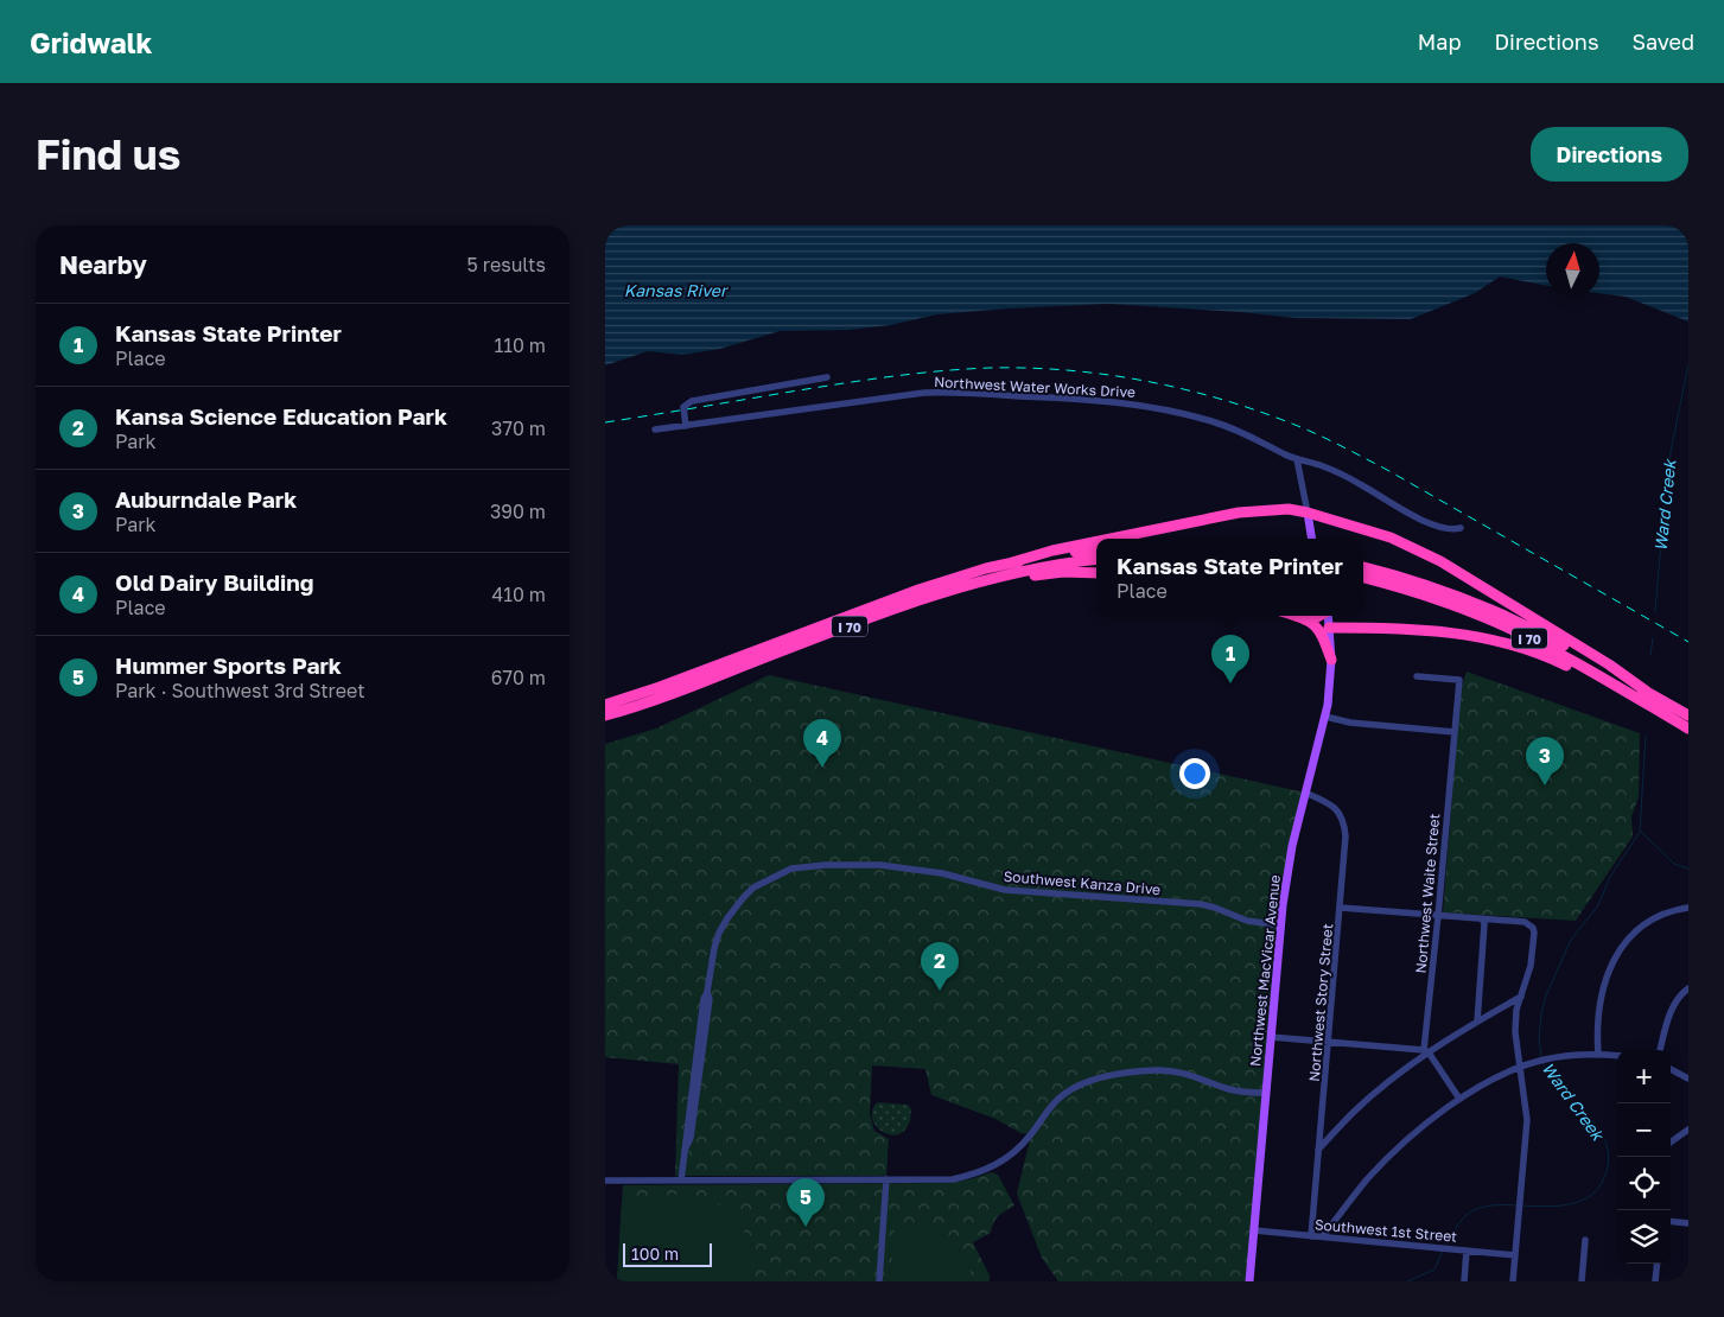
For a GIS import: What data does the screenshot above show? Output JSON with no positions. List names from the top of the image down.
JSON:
{
  "streets": {
    "highway": ["I 70"],
    "main road": ["Northwest MacVicar Avenue"],
    "street": [
      "Northwest Water Works Drive",
      "Southwest Kanza Drive",
      "Northwest Waite Street",
      "Northwest Story Street",
      "Southwest 1st Street"
    ]
  },
  "crossings": [
    ["Southwest Kanza Drive", "Northwest MacVicar Avenue"],
    ["Northwest MacVicar Avenue", "Northwest Story Street"],
    ["Northwest MacVicar Avenue", "Southwest 1st Street"],
    ["Northwest Story Street", "Southwest 1st Street"]
  ],
  "water": ["Kansas River", "Ward Creek"],
  "scale_bar": "100 m",
  "north": "top",
  "page": {
    "header": "Gridwalk",
    "nav": ["Map", "Directions", "Saved"],
    "buttons": "Directions",
    "title": "Find us",
    "heading": ["Nearby", "5 results"],
    "list": [
      {
        "mark": "1",
        "name": "Kansas State Printer",
        "note": "Place",
        "value": "110 m"
      },
      {
        "mark": "2",
        "name": "Kansa Science Education Park",
        "note": "Park",
        "value": "370 m"
      },
      {
        "mark": "3",
        "name": "Auburndale Park",
        "note": "Park",
        "value": "390 m"
      },
      {
        "mark": "4",
        "name": "Old Dairy Building",
        "note": "Place",
        "value": "410 m"
      },
      {
        "mark": "5",
        "name": "Hummer Sports Park",
        "note": "Park · Southwest 3rd Street",
        "value": "670 m"
      }
    ],
    "popup": ["Kansas State Printer", "Place"],
    "pins": [
      "1",
      "4",
      "3",
      "2",
      "5"
    ],
    "map_buttons": ["+", "−"],
    "scale": "100 m"
  }
}
